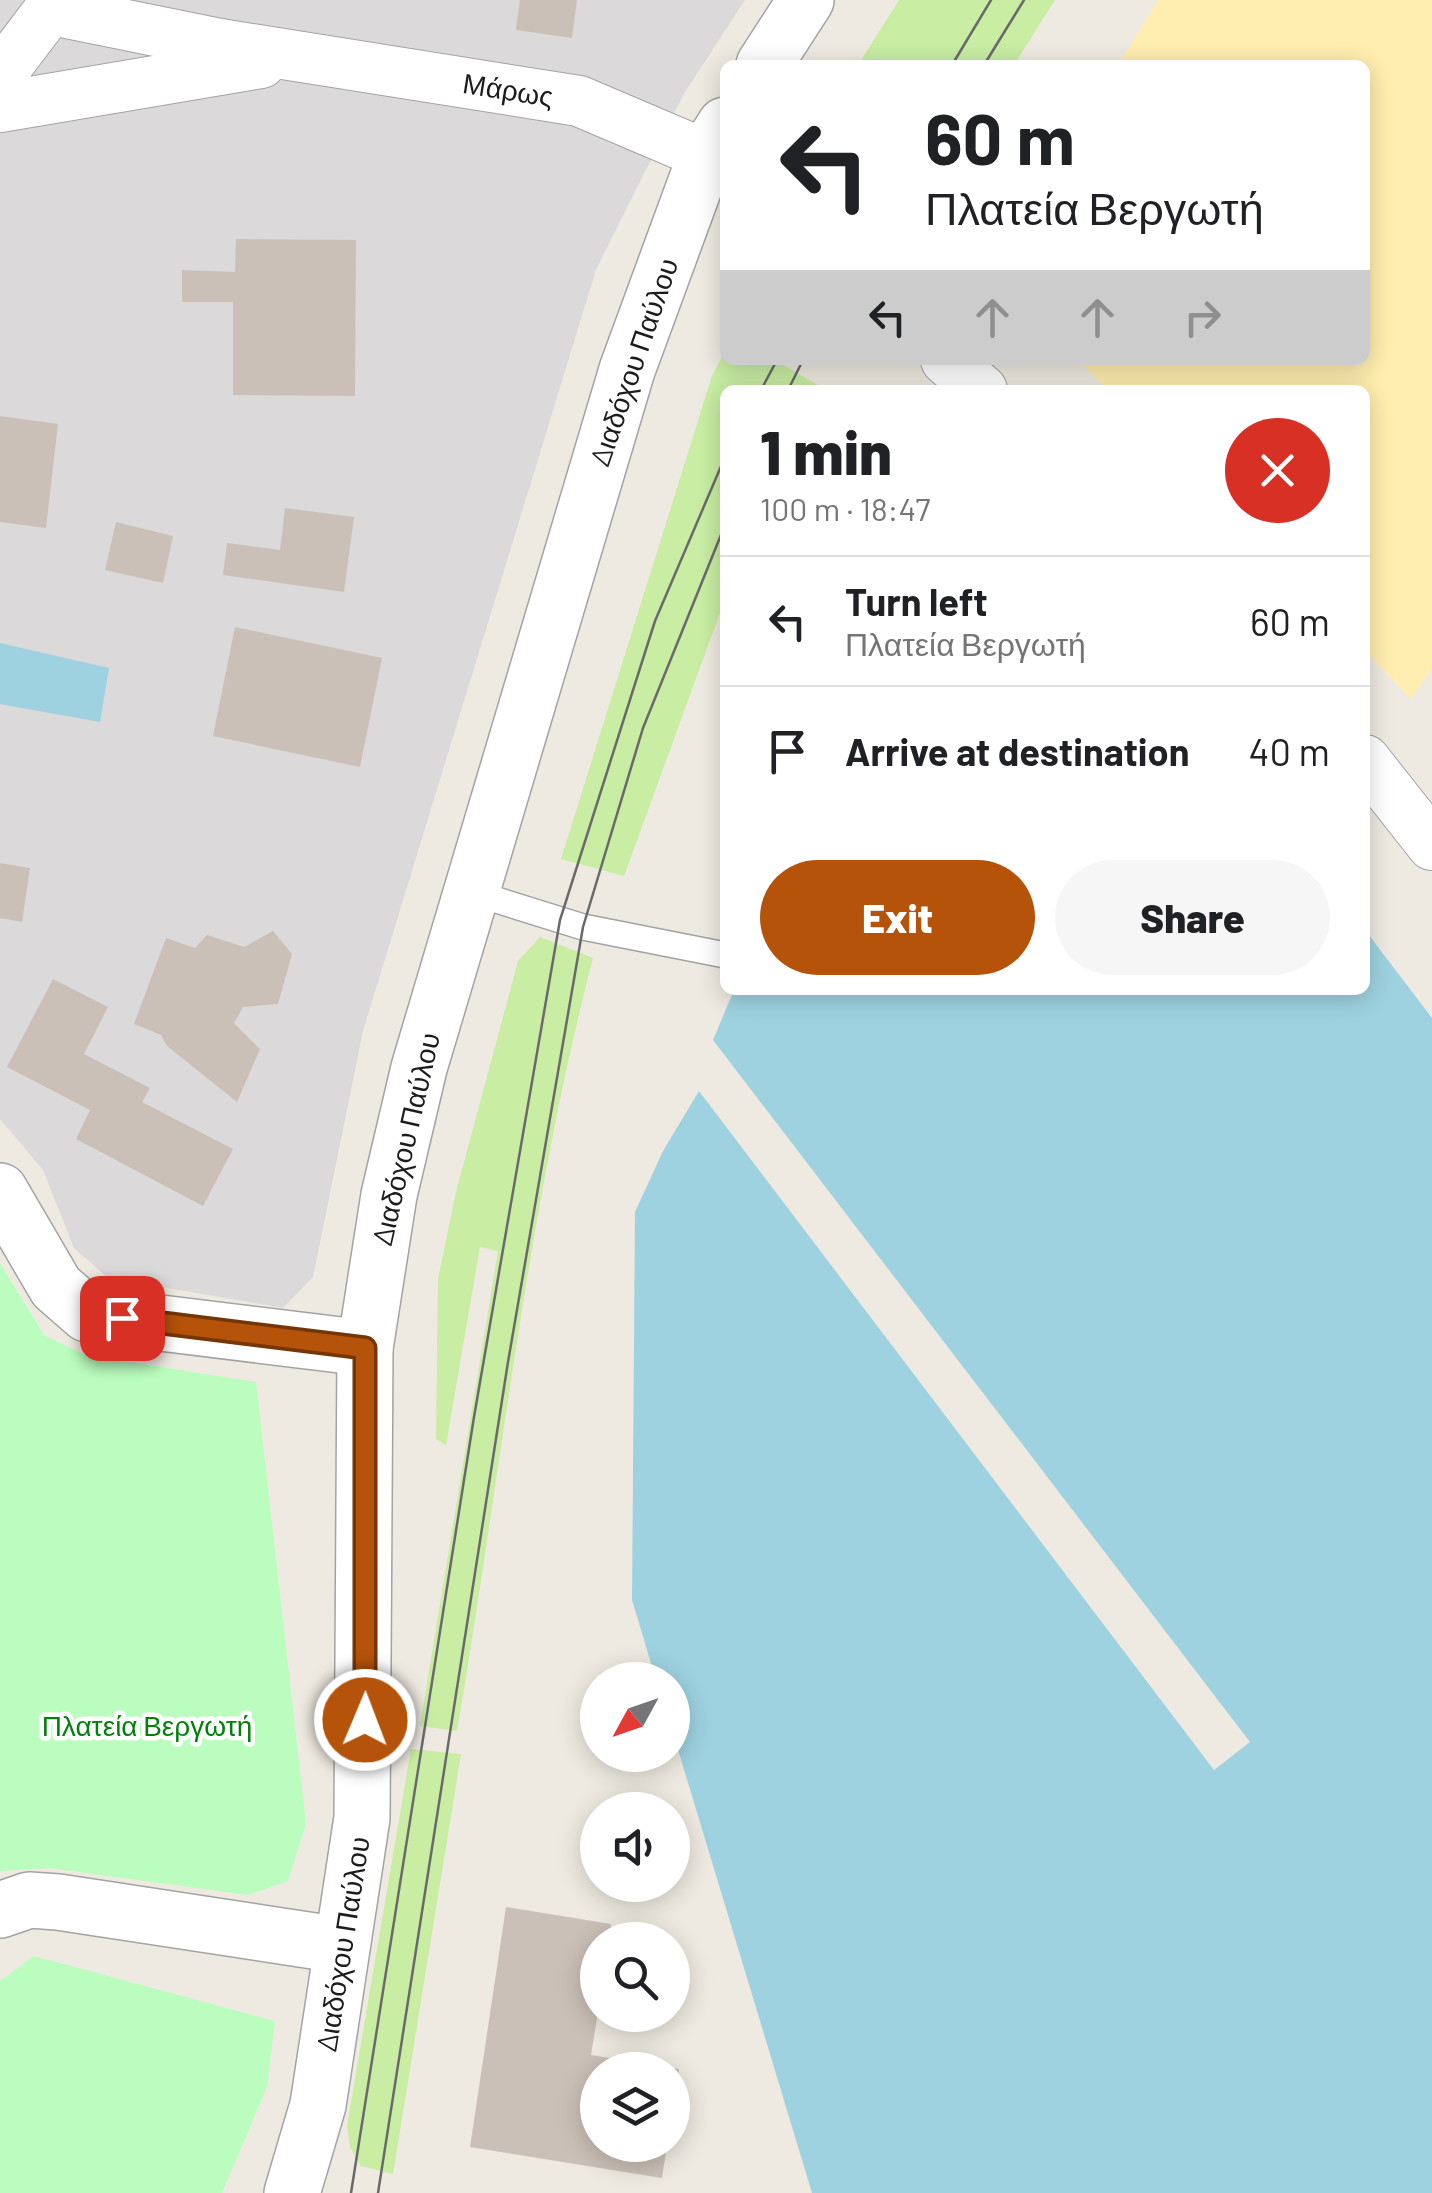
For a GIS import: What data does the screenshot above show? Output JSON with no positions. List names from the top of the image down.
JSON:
{
  "streets": {
    "street": ["Μάρως", "Διαδόχου Παύλου"]
  },
  "crossings": [
    ["Μάρως", "Διαδόχου Παύλου"]
  ],
  "parks": ["Πλατεία Βεργωτή"],
  "north": "bottom left",
  "page": {
    "turn": ["60 m", "Πλατεία Βεργωτή"],
    "heading": ["1 min", "100 m · 18:47"],
    "list": [
      {
        "name": "Turn left",
        "note": "Πλατεία Βεργωτή",
        "value": "60 m"
      },
      {
        "name": "Arrive at destination",
        "value": "40 m"
      }
    ],
    "buttons": ["Exit", "Share"]
  }
}
